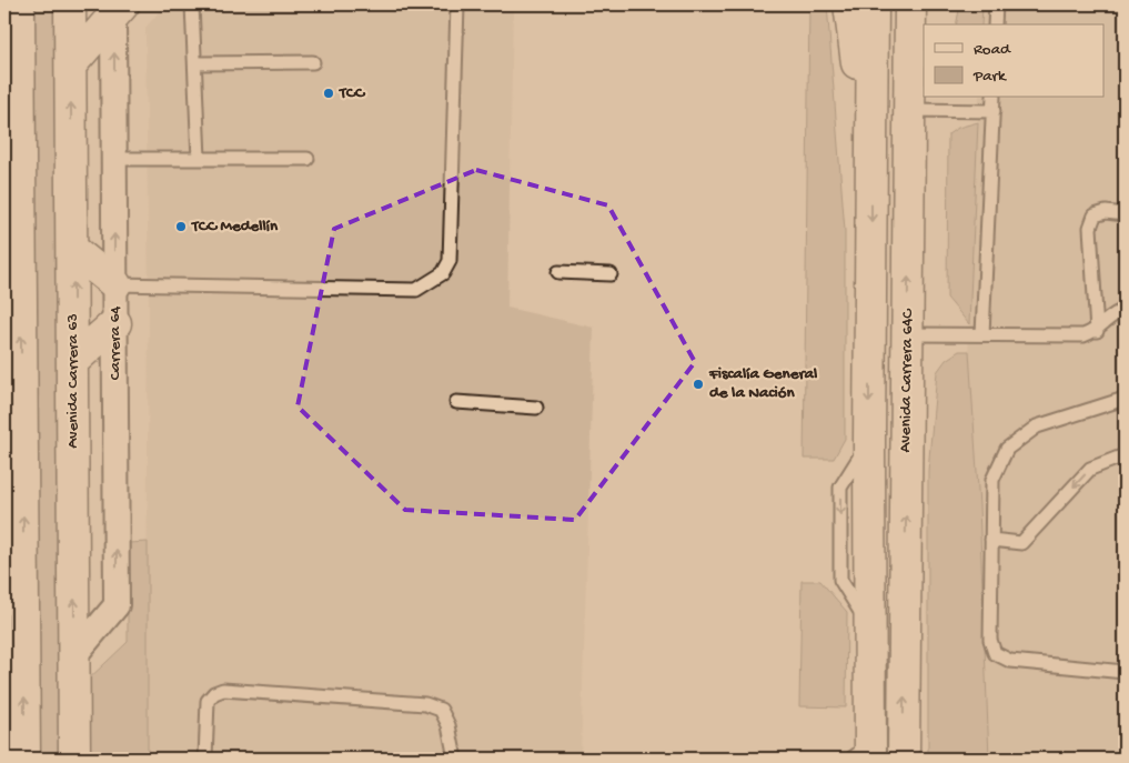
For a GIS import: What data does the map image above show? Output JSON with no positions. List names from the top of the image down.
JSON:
{
  "streets": {
    "main road": ["Avenida Carrera 63", "Avenida Carrera 64C"],
    "street": ["Carrera 64"]
  },
  "crossings": [
    ["Carrera 64", "Avenida Carrera 63"]
  ],
  "one_way": ["Carrera 64"],
  "places": ["TCC", "TCC Medellín", "Fiscalía General de la Nación"],
  "legend": ["Road", "Park"]
}
